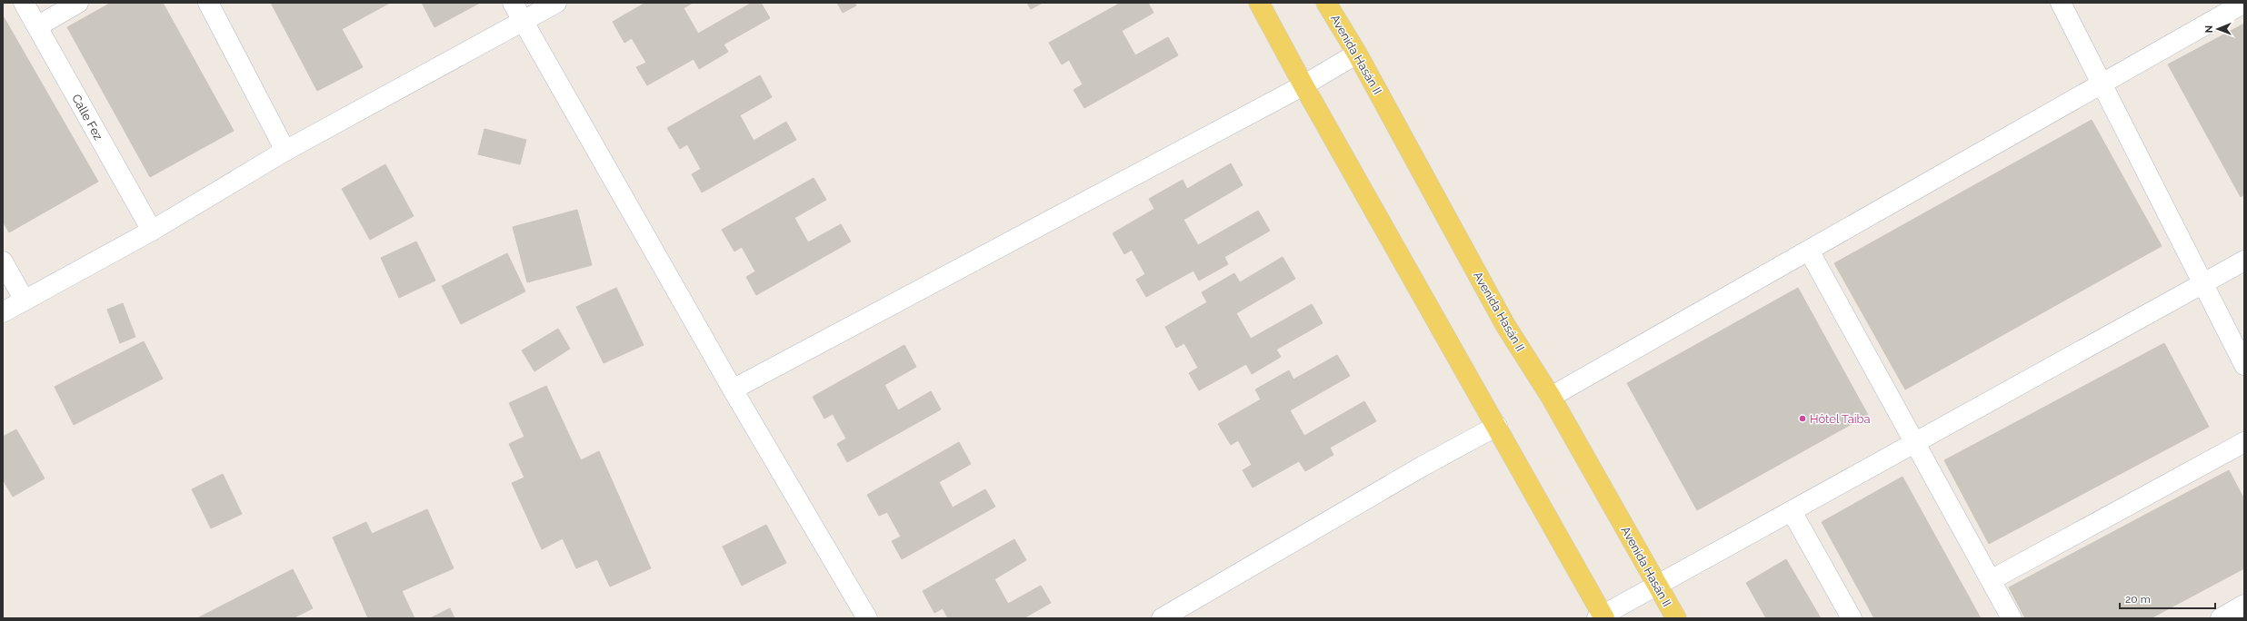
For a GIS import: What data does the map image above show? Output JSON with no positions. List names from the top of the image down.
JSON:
{
  "streets": {
    "main road": ["Avenida Hasán II"],
    "street": ["Calle Fez"]
  },
  "places": ["Hôtel Taiba"],
  "scale_bar": "20 m",
  "north": "left"
}
